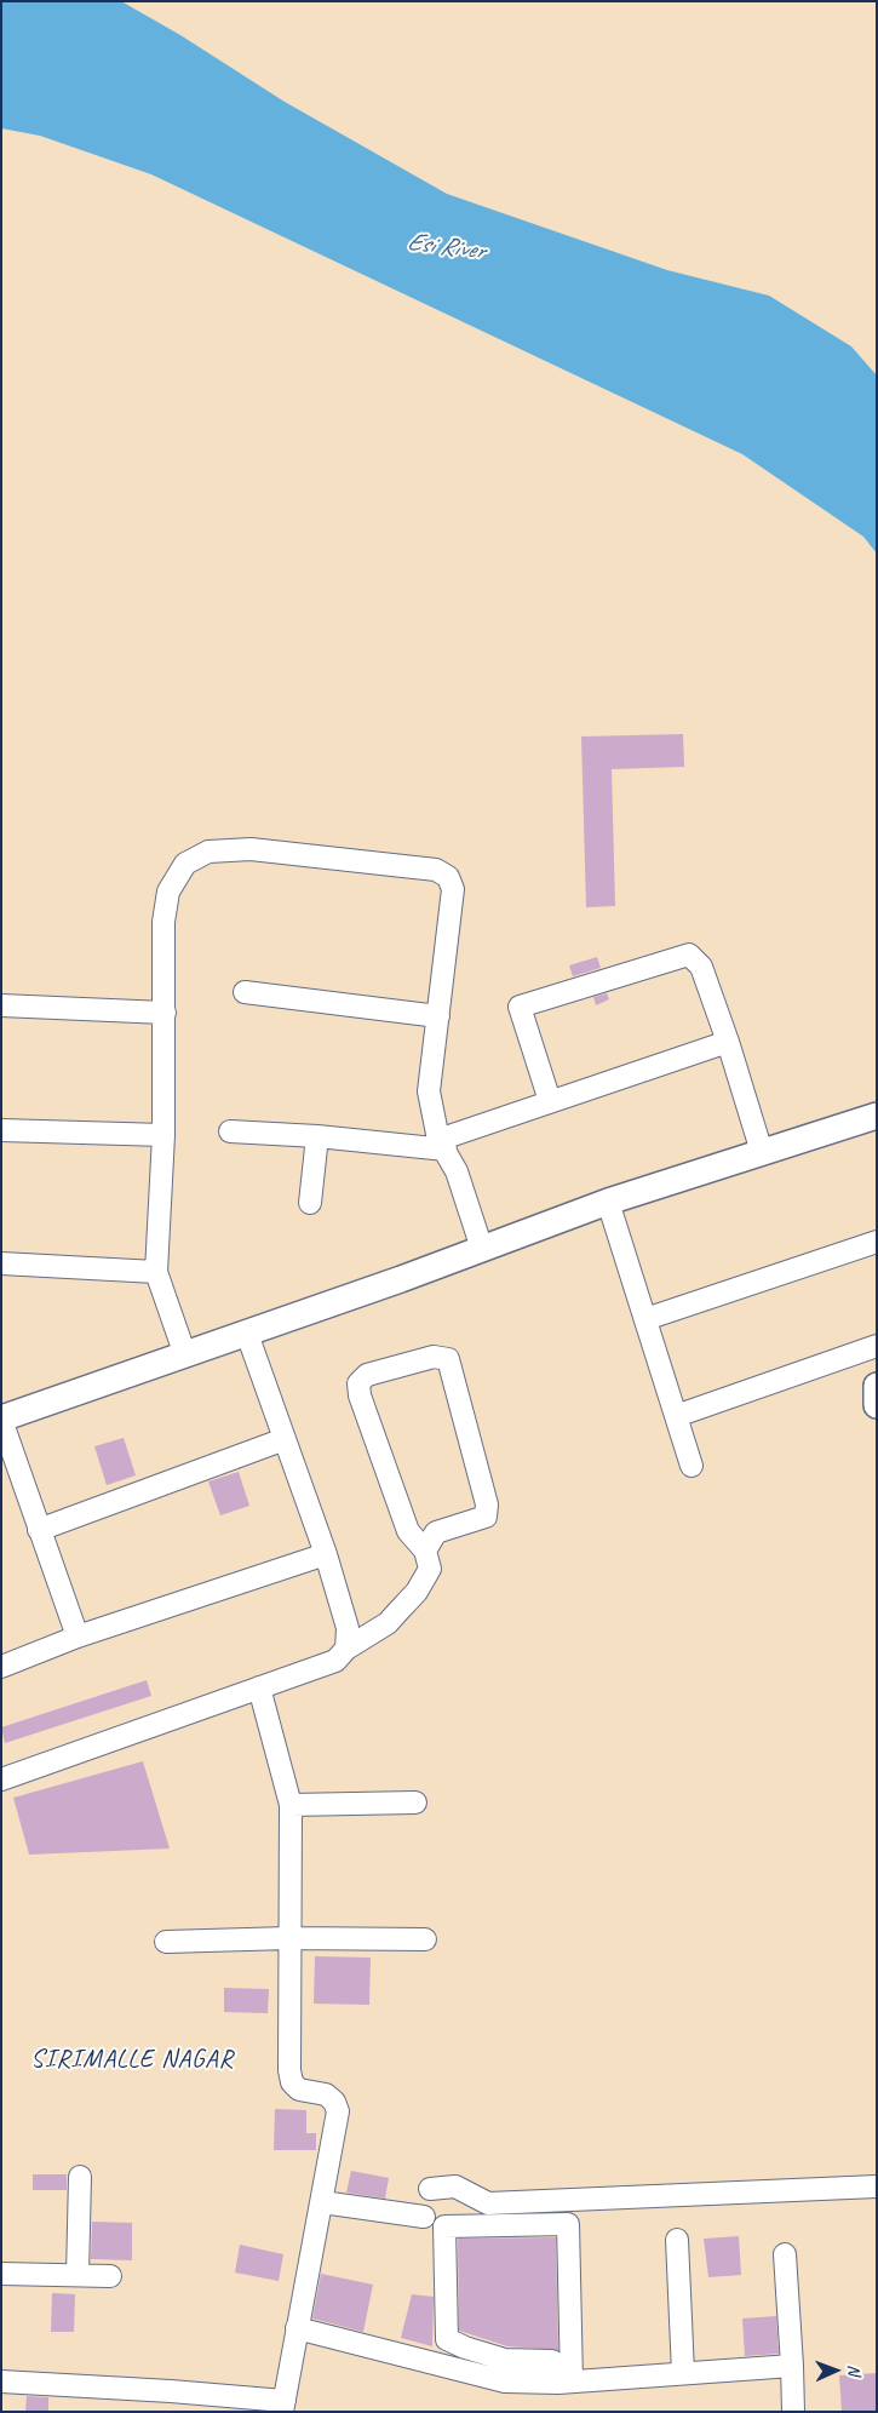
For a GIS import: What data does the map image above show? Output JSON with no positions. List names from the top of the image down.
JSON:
{
  "districts": ["SIRIMALLE NAGAR"],
  "water": ["Esi River"],
  "north": "right"
}
